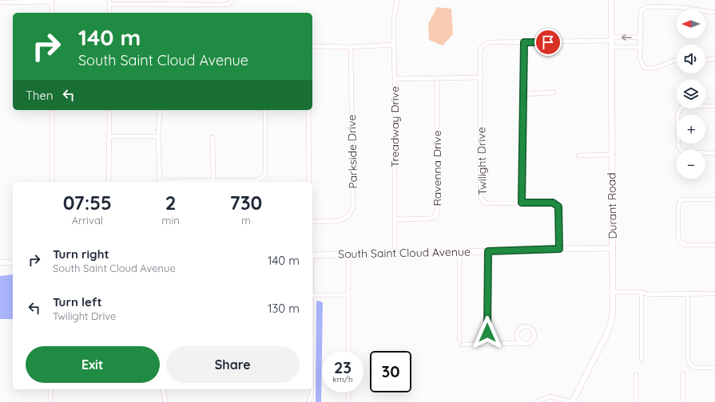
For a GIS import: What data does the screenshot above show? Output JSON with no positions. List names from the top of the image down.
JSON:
{
  "streets": {
    "street": [
      "Treadway Drive",
      "Parkside Drive",
      "Twilight Drive",
      "Ravenna Drive",
      "Durant Road",
      "South Saint Cloud Avenue"
    ]
  },
  "crossings": [
    ["Treadway Drive", "Ravenna Drive"],
    ["Treadway Drive", "South Saint Cloud Avenue"],
    ["Twilight Drive", "South Saint Cloud Avenue"],
    ["Durant Road", "South Saint Cloud Avenue"]
  ],
  "north": "left",
  "page": {
    "map_buttons": ["+", "−"],
    "turn": ["140 m", "South Saint Cloud Avenue"],
    "then": "Then",
    "eta": [
      "07:55",
      "Arrival",
      "2",
      "min",
      "730",
      "m"
    ],
    "list": [
      {
        "name": "Turn right",
        "note": "South Saint Cloud Avenue",
        "value": "140 m"
      },
      {
        "name": "Turn left",
        "note": "Twilight Drive",
        "value": "130 m"
      }
    ],
    "buttons": ["Exit", "Share"],
    "speed": "23 km/h",
    "limit": "30"
  }
}
